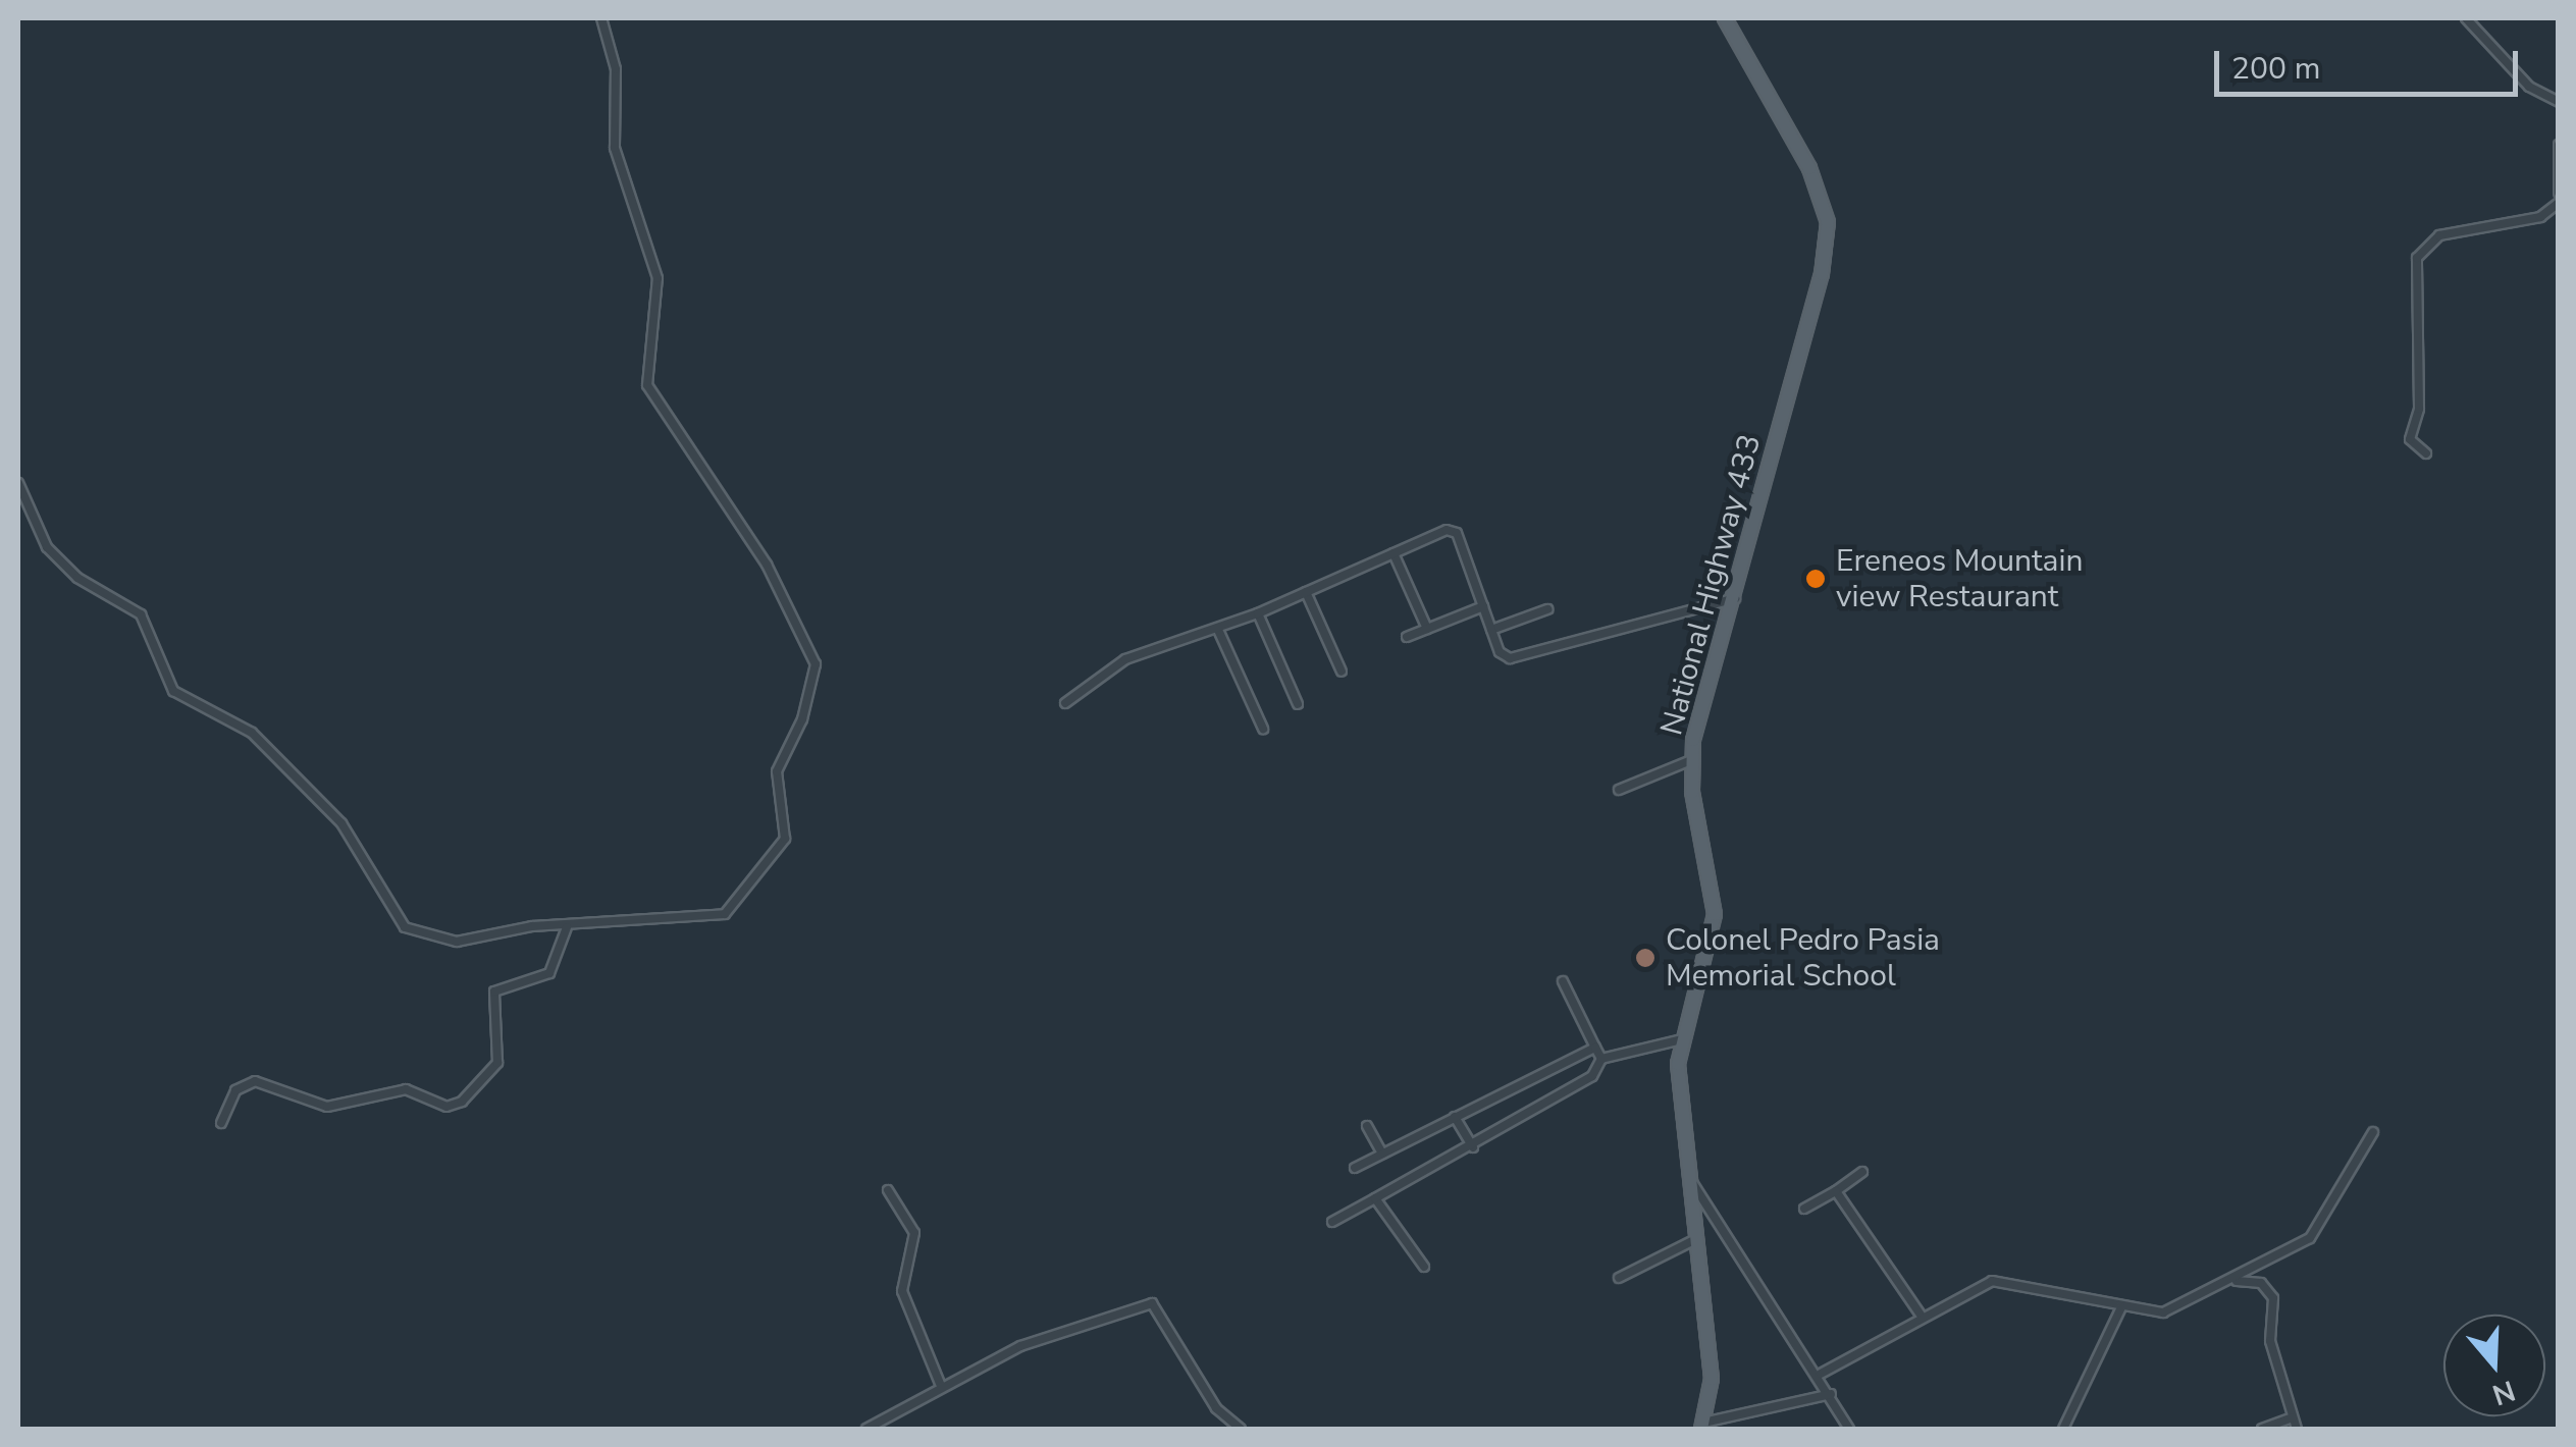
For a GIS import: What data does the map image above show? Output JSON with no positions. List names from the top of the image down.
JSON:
{
  "streets": {
    "main road": ["National Highway 433"]
  },
  "places": ["Ereneos Mountain view Restaurant", "Colonel Pedro Pasia Memorial School"],
  "scale_bar": "200 m",
  "north": "bottom"
}
